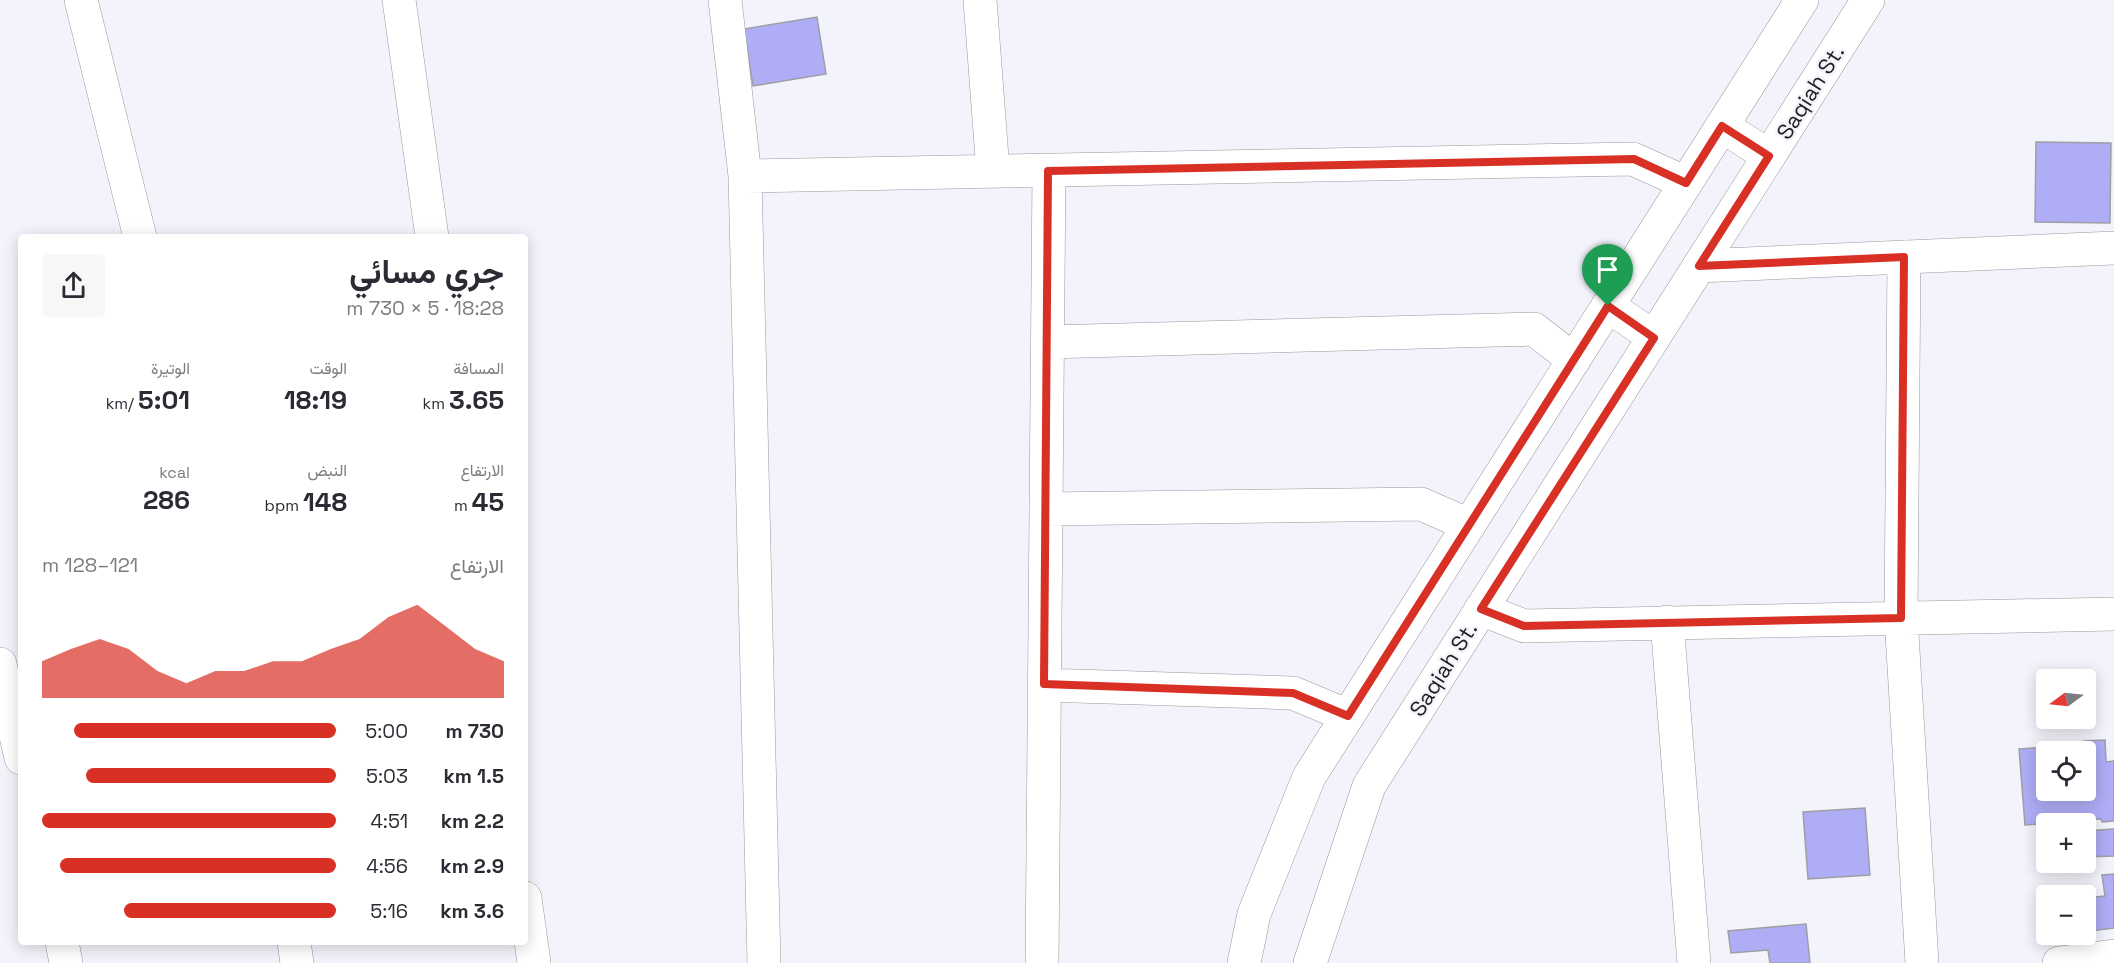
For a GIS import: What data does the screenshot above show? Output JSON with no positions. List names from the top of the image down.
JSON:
{
  "streets": {
    "street": ["Saqiah St."]
  },
  "north": "left",
  "page": {
    "heading": ["جري مسائي", "18:28 · 5 × 730 m"],
    "stats": [
      ["المسافة", "3.65 km"],
      ["الوقت", "18:19"],
      ["الوتيرة", "5:01 /km"],
      ["الارتفاع", "45 m"],
      ["النبض", "148 bpm"],
      ["kcal", "286"]
    ],
    "chart": ["الارتفاع", "121–128 m"],
    "map_buttons": ["+", "−"],
    "list": [
      {
        "name": "730 m",
        "note": "5:00"
      },
      {
        "name": "1.5 km",
        "note": "5:03"
      },
      {
        "name": "2.2 km",
        "note": "4:51"
      },
      {
        "name": "2.9 km",
        "note": "4:56"
      },
      {
        "name": "3.6 km",
        "note": "5:16"
      }
    ]
  }
}
